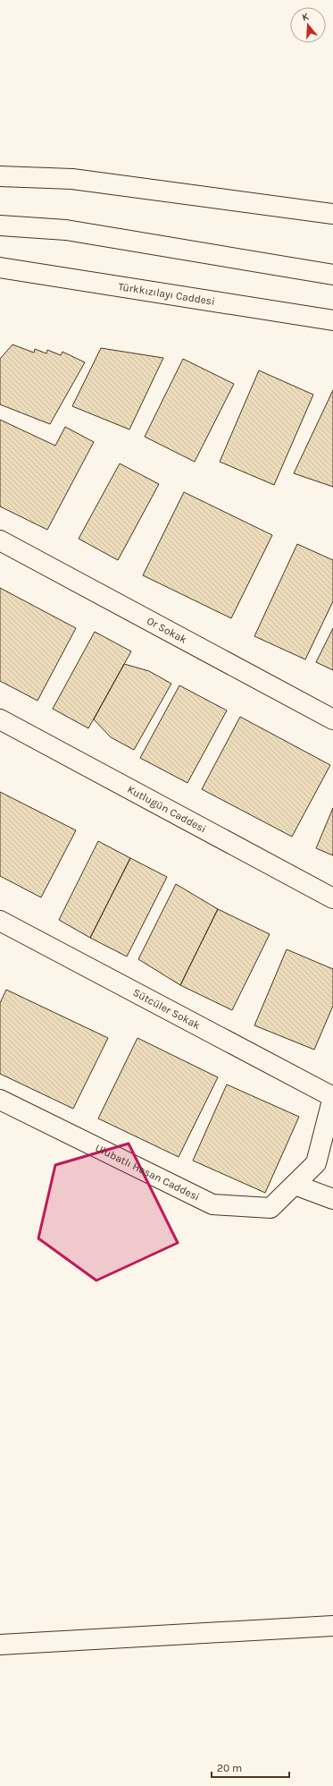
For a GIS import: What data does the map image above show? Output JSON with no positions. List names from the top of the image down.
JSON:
{
  "streets": {
    "street": [
      "Türkkızılayı Caddesi",
      "Or Sokak",
      "Kutlugün Caddesi",
      "Sütcüler Sokak",
      "Ulubatlı Hasan Caddesi"
    ]
  },
  "crossings": [
    ["Sütcüler Sokak", "Ulubatlı Hasan Caddesi"]
  ],
  "scale_bar": "20 m",
  "north": "top"
}
